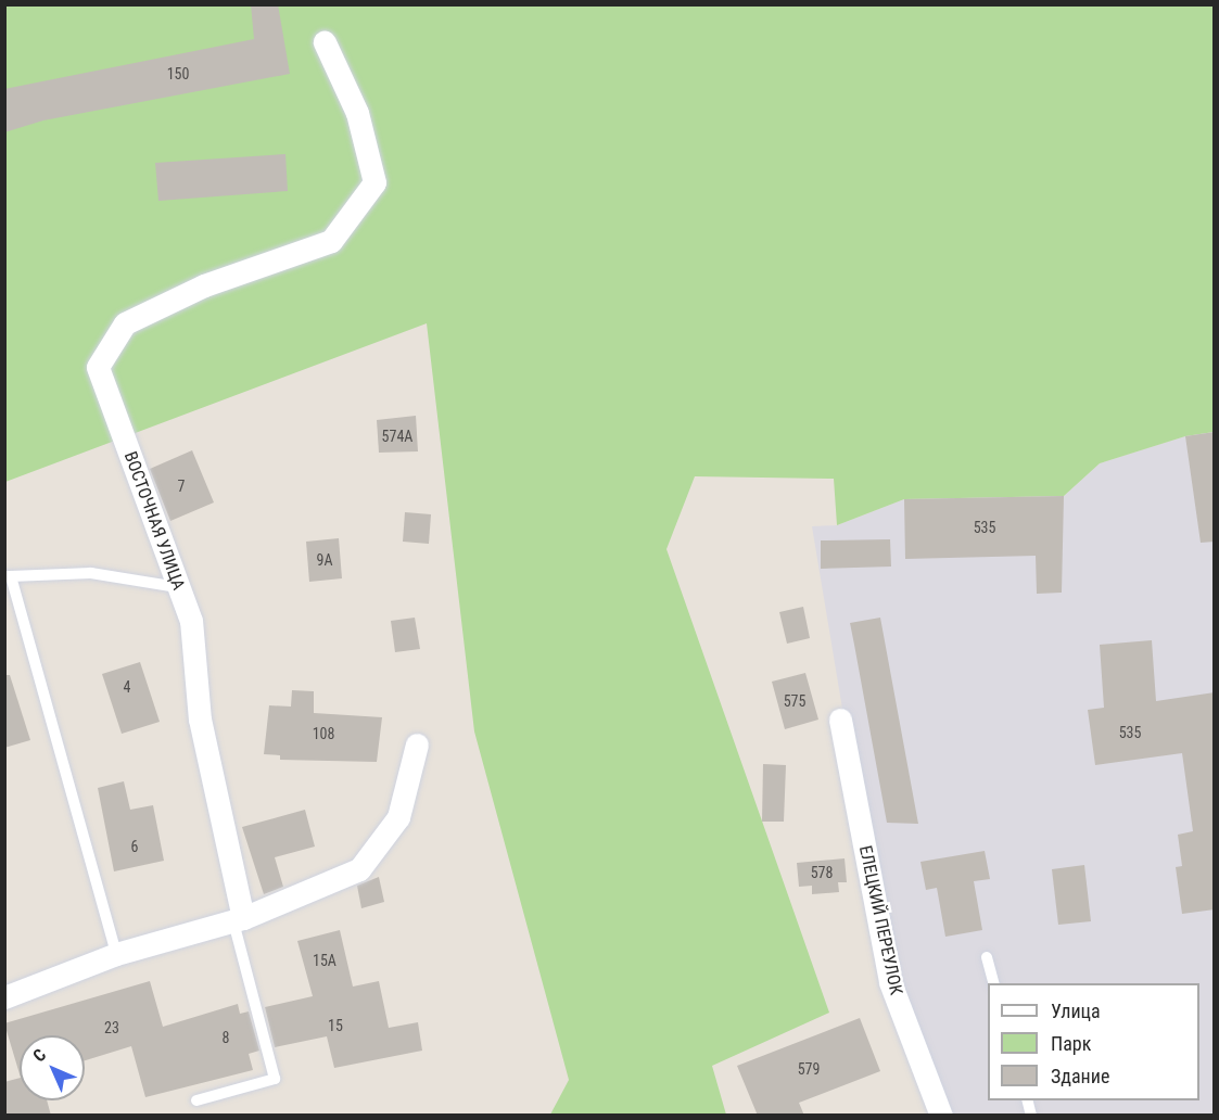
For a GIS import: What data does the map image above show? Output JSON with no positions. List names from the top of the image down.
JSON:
{
  "streets": {
    "street": ["ВОСТОЧНАЯ УЛИЦА", "ЕЛЕЦКИЙ ПЕРЕУЛОК"]
  },
  "house_numbers": [
    "150",
    "574А",
    "7",
    "535",
    "9А",
    "4",
    "575",
    "535",
    "108",
    "6",
    "578",
    "15А",
    "15",
    "23",
    "8",
    "579"
  ],
  "legend": ["Улица", "Парк", "Здание"],
  "north": "top left"
}
